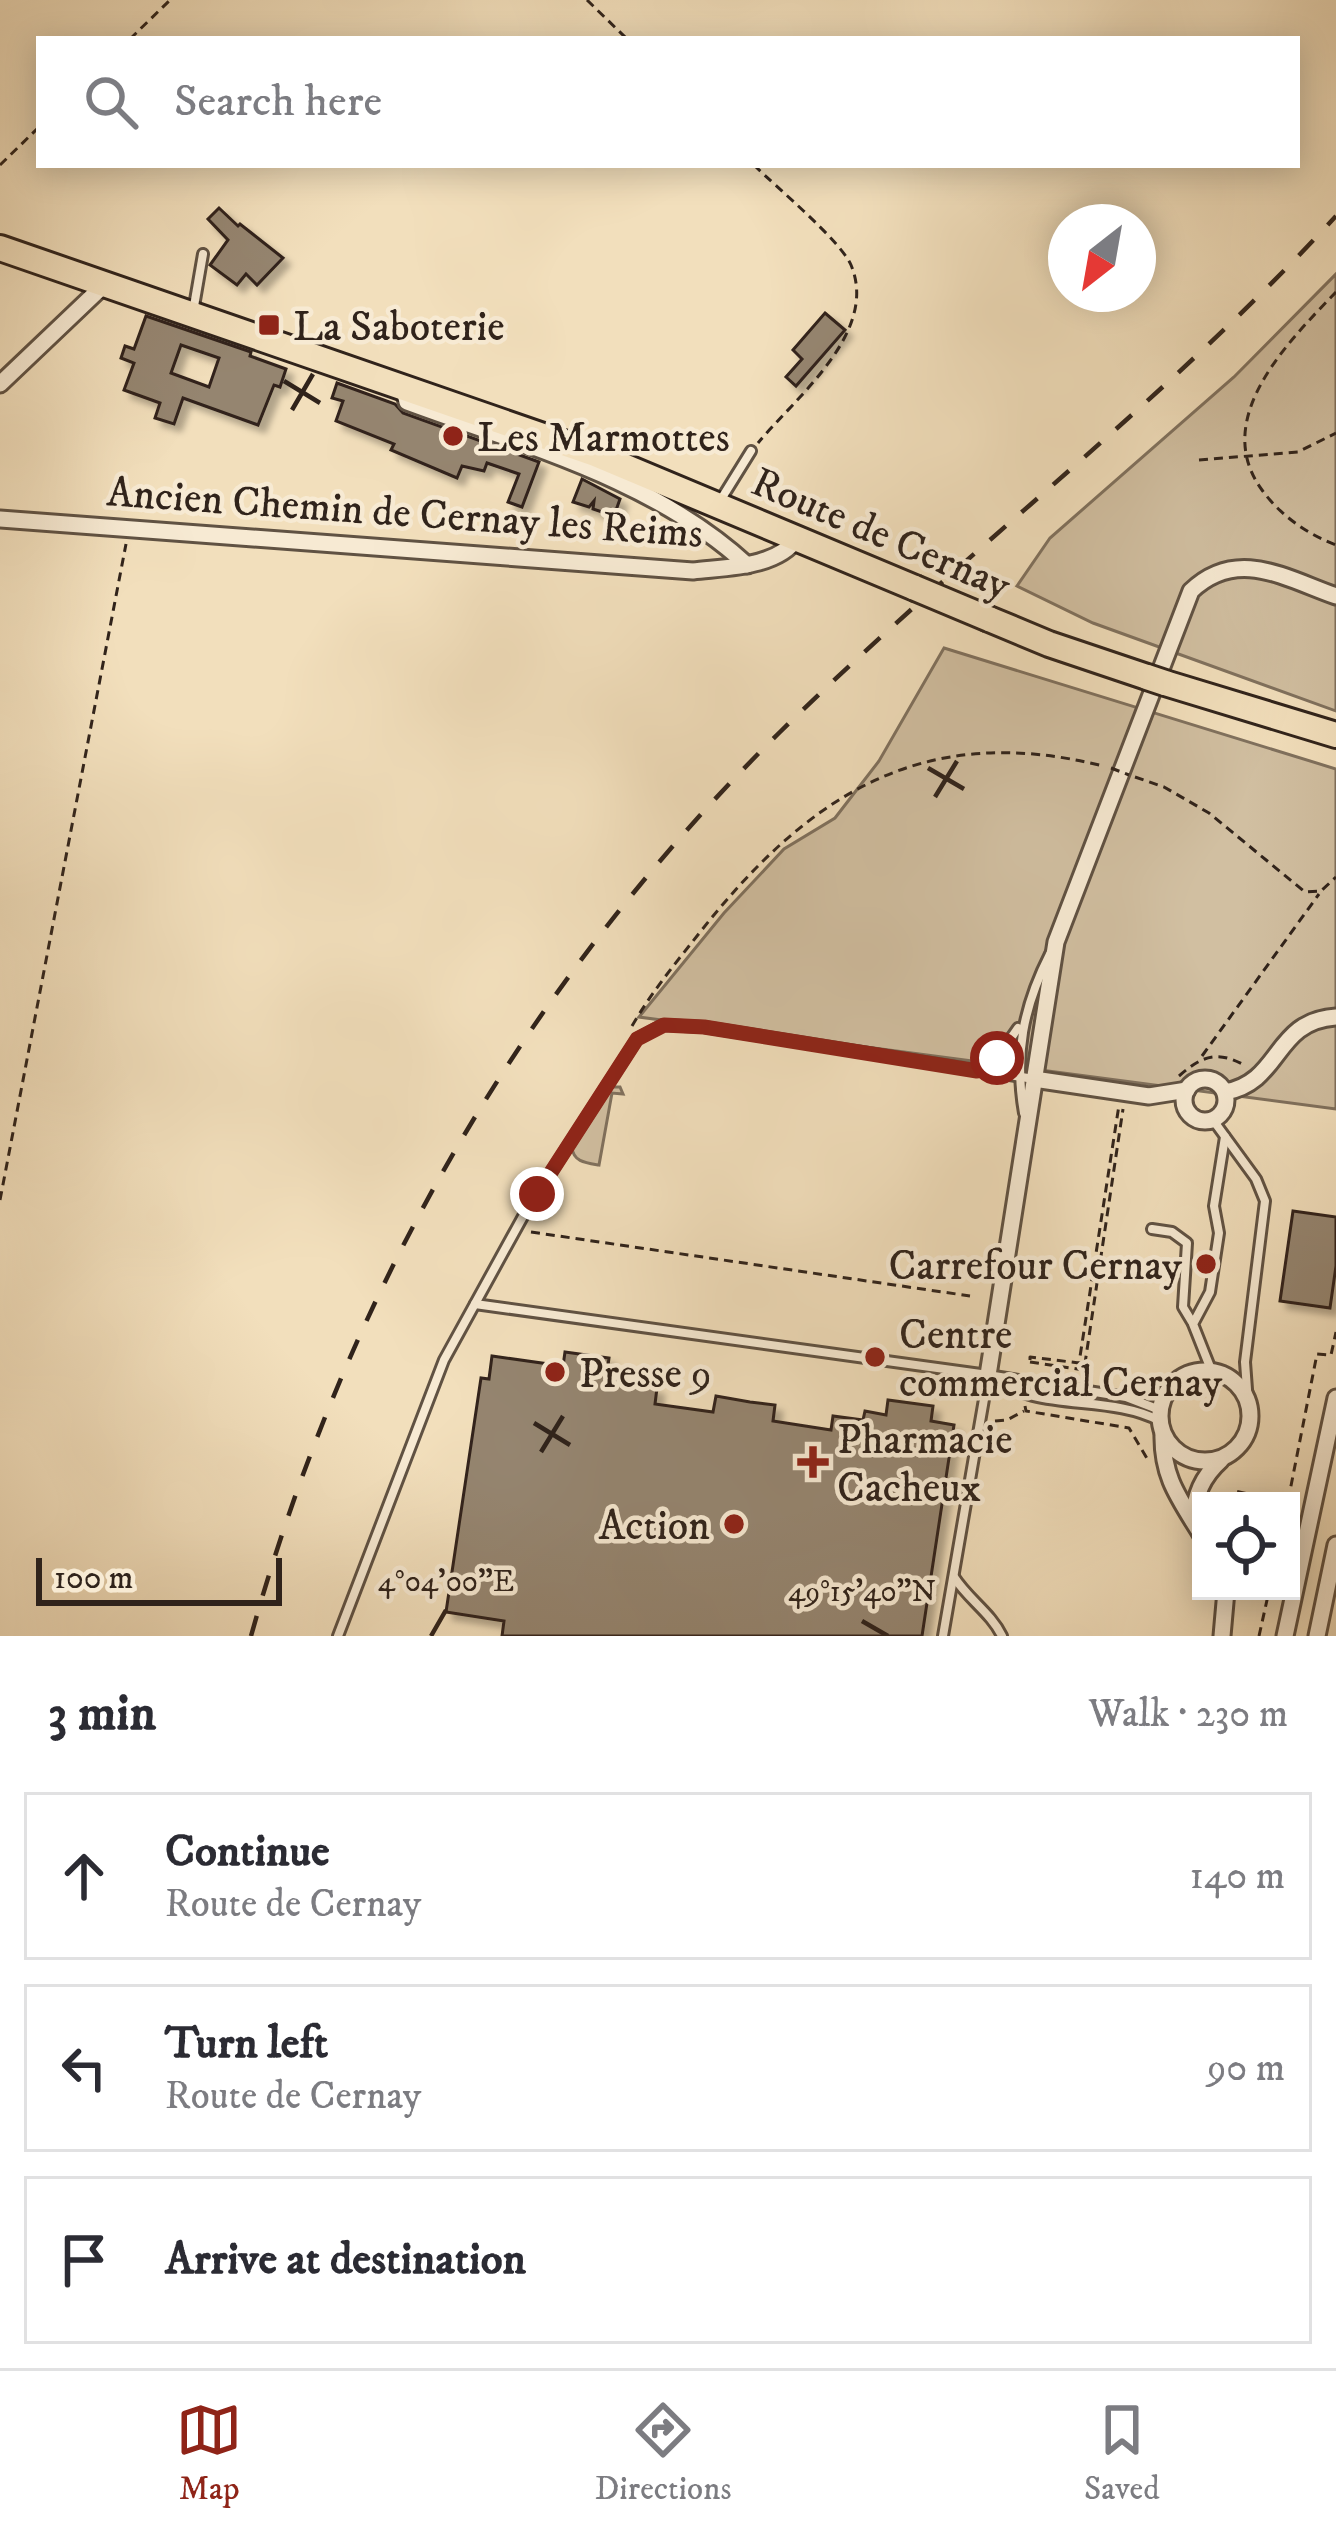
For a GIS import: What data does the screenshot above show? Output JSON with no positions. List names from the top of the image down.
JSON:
{
  "streets": {
    "main road": ["Route de Cernay"],
    "street": ["Ancien Chemin de Cernay les Reims"]
  },
  "crossings": [
    ["Ancien Chemin de Cernay les Reims", "Route de Cernay"]
  ],
  "places": {
    "transit": ["La Saboterie"],
    "other": [
      "Les Marmottes",
      "Carrefour Cernay",
      "Centre commercial Cernay",
      "Presse 9",
      "Action"
    ],
    "health": ["Pharmacie Cacheux"]
  },
  "scale_bar": "100 m",
  "north": "bottom left",
  "page": {
    "search": "Search here",
    "scale": "100 m",
    "heading": ["3 min", "Walk · 230 m"],
    "list": [
      ["Continue", "Route de Cernay", "140 m"],
      ["Turn left", "Route de Cernay", "90 m"],
      "Arrive at destination"
    ],
    "nav": ["Map", "Directions", "Saved"]
  },
  "coordinates": ["4°04'00\"E", "49°15'40\"N"]
}
